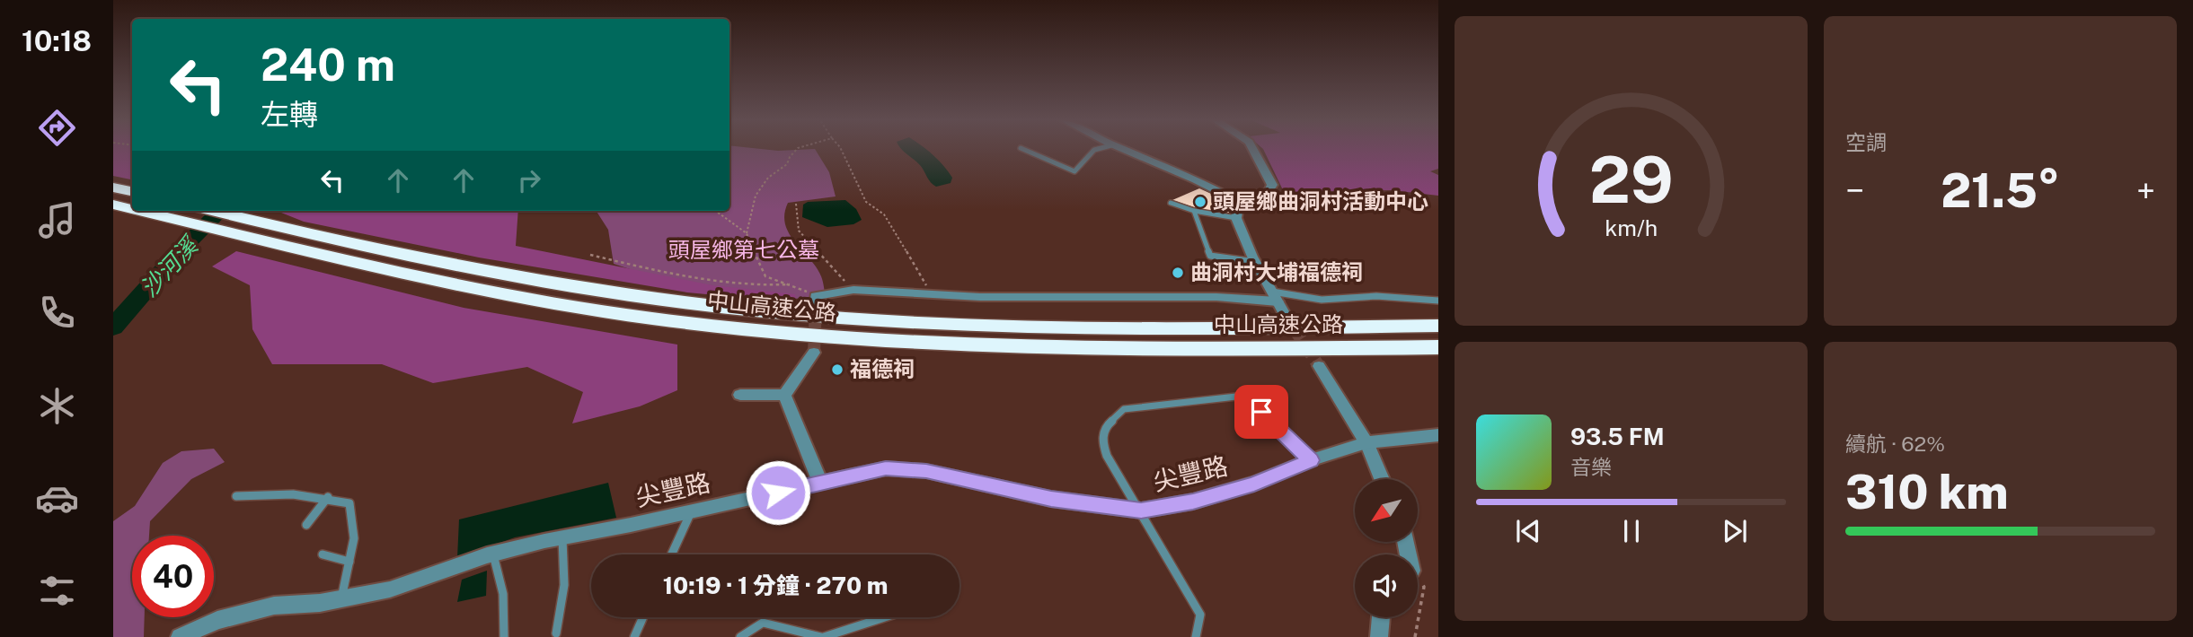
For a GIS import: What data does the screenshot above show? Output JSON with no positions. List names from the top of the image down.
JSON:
{
  "streets": {
    "highway": ["中山高速公路"],
    "street": ["尖豐路"]
  },
  "water": ["沙河溪"],
  "parks": ["頭屋鄉第七公墓"],
  "places": ["頭屋鄉曲洞村活動中心", "曲洞村大埔福德祠", "福德祠"],
  "north": "bottom left",
  "page": {
    "tabs": "10:18",
    "tile": [
      "空調",
      ["續航 · 62%", "310 km"]
    ],
    "turn": ["240 m", "左轉"],
    "heat": ["−", "21.5°", "+"],
    "song": ["93.5 FM", "音樂"],
    "limit": "40",
    "trip": "10:19 · 1 分鐘 · 270 m",
    "gauge": ["29", "km/h"]
  }
}
